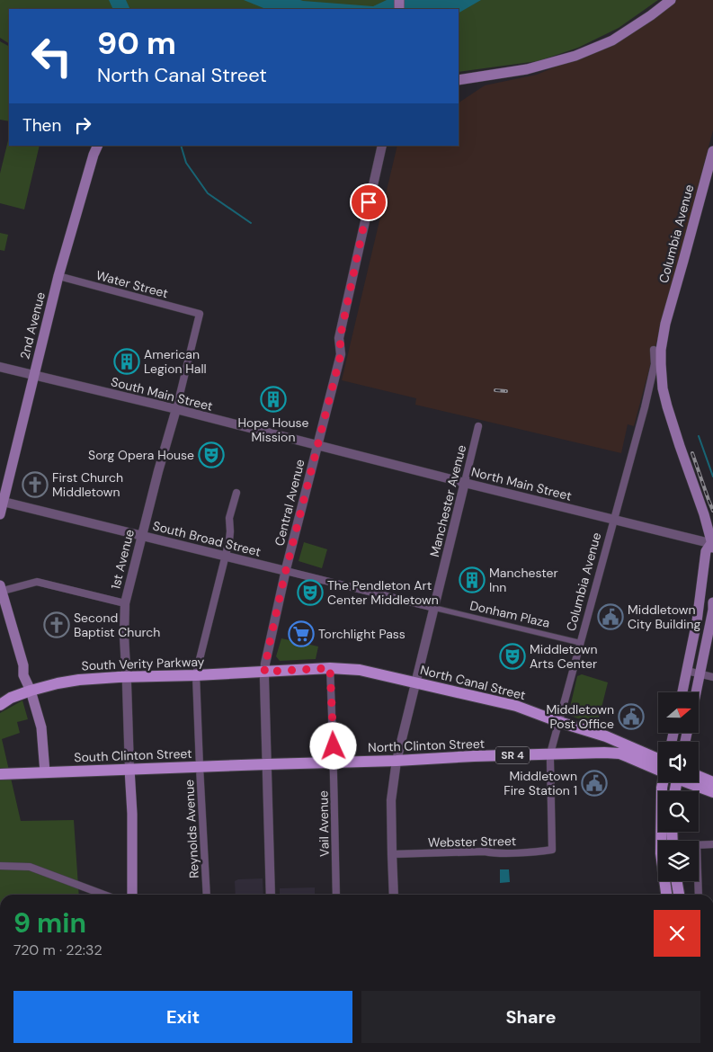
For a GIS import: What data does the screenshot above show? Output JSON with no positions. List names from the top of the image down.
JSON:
{
  "streets": {
    "main road": [
      "Columbia Avenue",
      "2nd Avenue",
      "1st Avenue",
      "South Verity Parkway",
      "North Canal Street",
      "North Clinton Street",
      "South Clinton Street",
      "SR 4"
    ],
    "street": [
      "Water Street",
      "South Main Street",
      "North Main Street",
      "Manchester Avenue",
      "Central Avenue",
      "South Broad Street",
      "Donham Plaza",
      "Vail Avenue",
      "Reynolds Avenue",
      "Webster Street"
    ]
  },
  "crossings": [
    ["Columbia Avenue", "North Main Street"],
    ["Columbia Avenue", "Donham Plaza"],
    ["Columbia Avenue", "North Canal Street"],
    ["Columbia Avenue", "North Clinton Street"],
    ["Columbia Avenue", "Webster Street"],
    ["Water Street", "2nd Avenue"],
    ["Water Street", "1st Avenue"],
    ["2nd Avenue", "South Main Street"],
    ["2nd Avenue", "South Broad Street"],
    ["South Main Street", "North Main Street"],
    ["South Main Street", "Central Avenue"],
    ["South Main Street", "1st Avenue"],
    ["North Main Street", "Manchester Avenue"],
    ["North Main Street", "Central Avenue"],
    ["Manchester Avenue", "South Broad Street"],
    ["Manchester Avenue", "Donham Plaza"],
    ["Manchester Avenue", "North Canal Street"],
    ["Manchester Avenue", "North Clinton Street"],
    ["Manchester Avenue", "Webster Street"],
    ["Central Avenue", "South Broad Street"],
    ["Central Avenue", "South Verity Parkway"],
    ["Central Avenue", "North Canal Street"],
    ["Central Avenue", "North Clinton Street"],
    ["Central Avenue", "South Clinton Street"],
    ["South Broad Street", "1st Avenue"],
    ["South Broad Street", "Donham Plaza"],
    ["South Broad Street", "Reynolds Avenue"],
    ["1st Avenue", "South Verity Parkway"],
    ["1st Avenue", "South Clinton Street"],
    ["South Verity Parkway", "North Canal Street"],
    ["South Verity Parkway", "Reynolds Avenue"],
    ["North Canal Street", "Vail Avenue"],
    ["North Clinton Street", "South Clinton Street"],
    ["North Clinton Street", "Vail Avenue"],
    ["South Clinton Street", "Reynolds Avenue"]
  ],
  "places": {
    "building": ["American Legion Hall", "Hope House Mission", "Manchester Inn"],
    "theatre": ["Sorg Opera House", "The Pendleton Art Center Middletown", "Middletown Arts Center"],
    "church": ["First Church Middletown", "Second Baptist Church"],
    "public building": ["Middletown City Building", "Middletown Post Office", "Middletown Fire Station 1"],
    "supermarket": ["Torchlight Pass"]
  },
  "north": "right",
  "page": {
    "turn": ["90 m", "North Canal Street"],
    "then": "Then",
    "heading": ["9 min", "720 m · 22:32"],
    "buttons": ["Exit", "Share"]
  }
}
